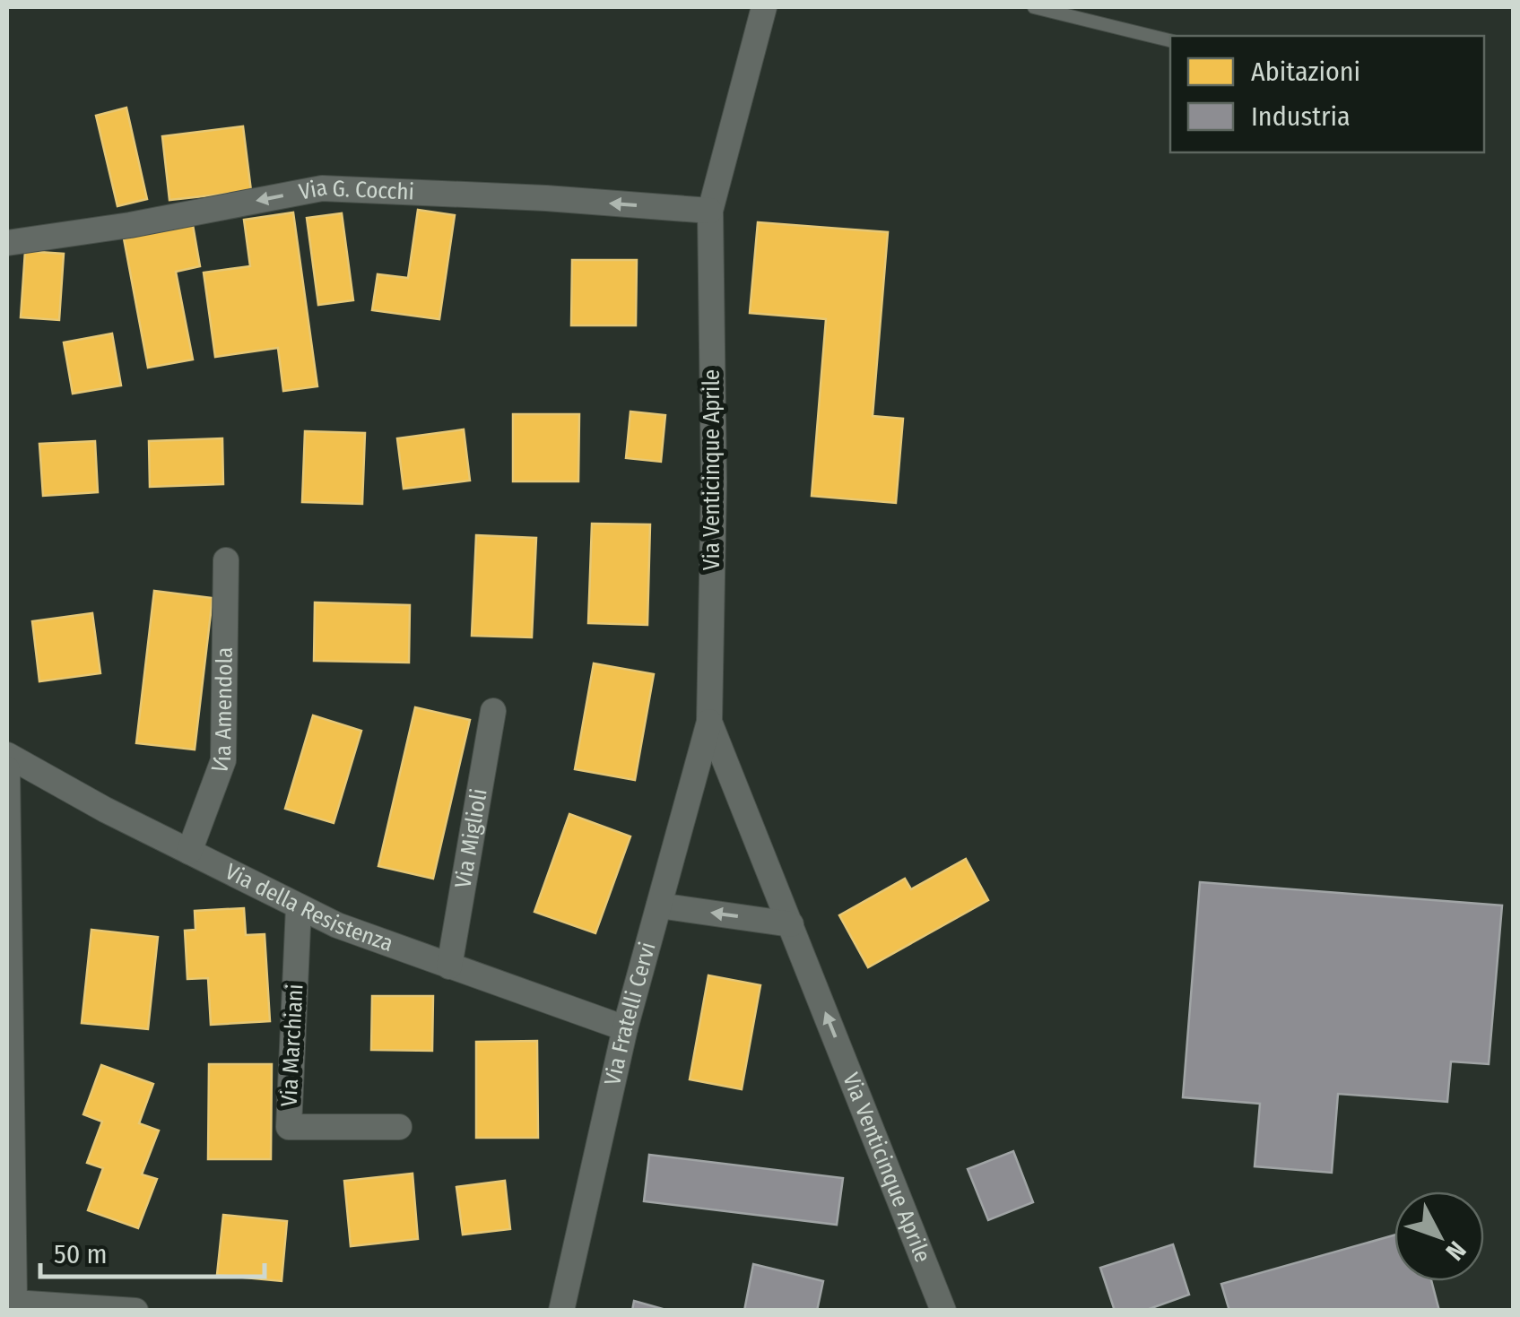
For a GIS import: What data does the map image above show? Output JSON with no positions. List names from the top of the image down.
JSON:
{
  "streets": {
    "street": [
      "Via G. Cocchi",
      "Via Venticinque Aprile",
      "Via Amendola",
      "Via Miglioli",
      "Via della Resistenza",
      "Via Fratelli Cervi",
      "Via Marchiani"
    ]
  },
  "crossings": [
    ["Via G. Cocchi", "Via Venticinque Aprile"],
    ["Via Venticinque Aprile", "Via Fratelli Cervi"],
    ["Via Amendola", "Via della Resistenza"],
    ["Via Miglioli", "Via della Resistenza"],
    ["Via della Resistenza", "Via Fratelli Cervi"],
    ["Via della Resistenza", "Via Marchiani"]
  ],
  "one_way": ["Via G. Cocchi"],
  "legend": ["Abitazioni", "Industria"],
  "scale_bar": "50 m",
  "north": "bottom right"
}
